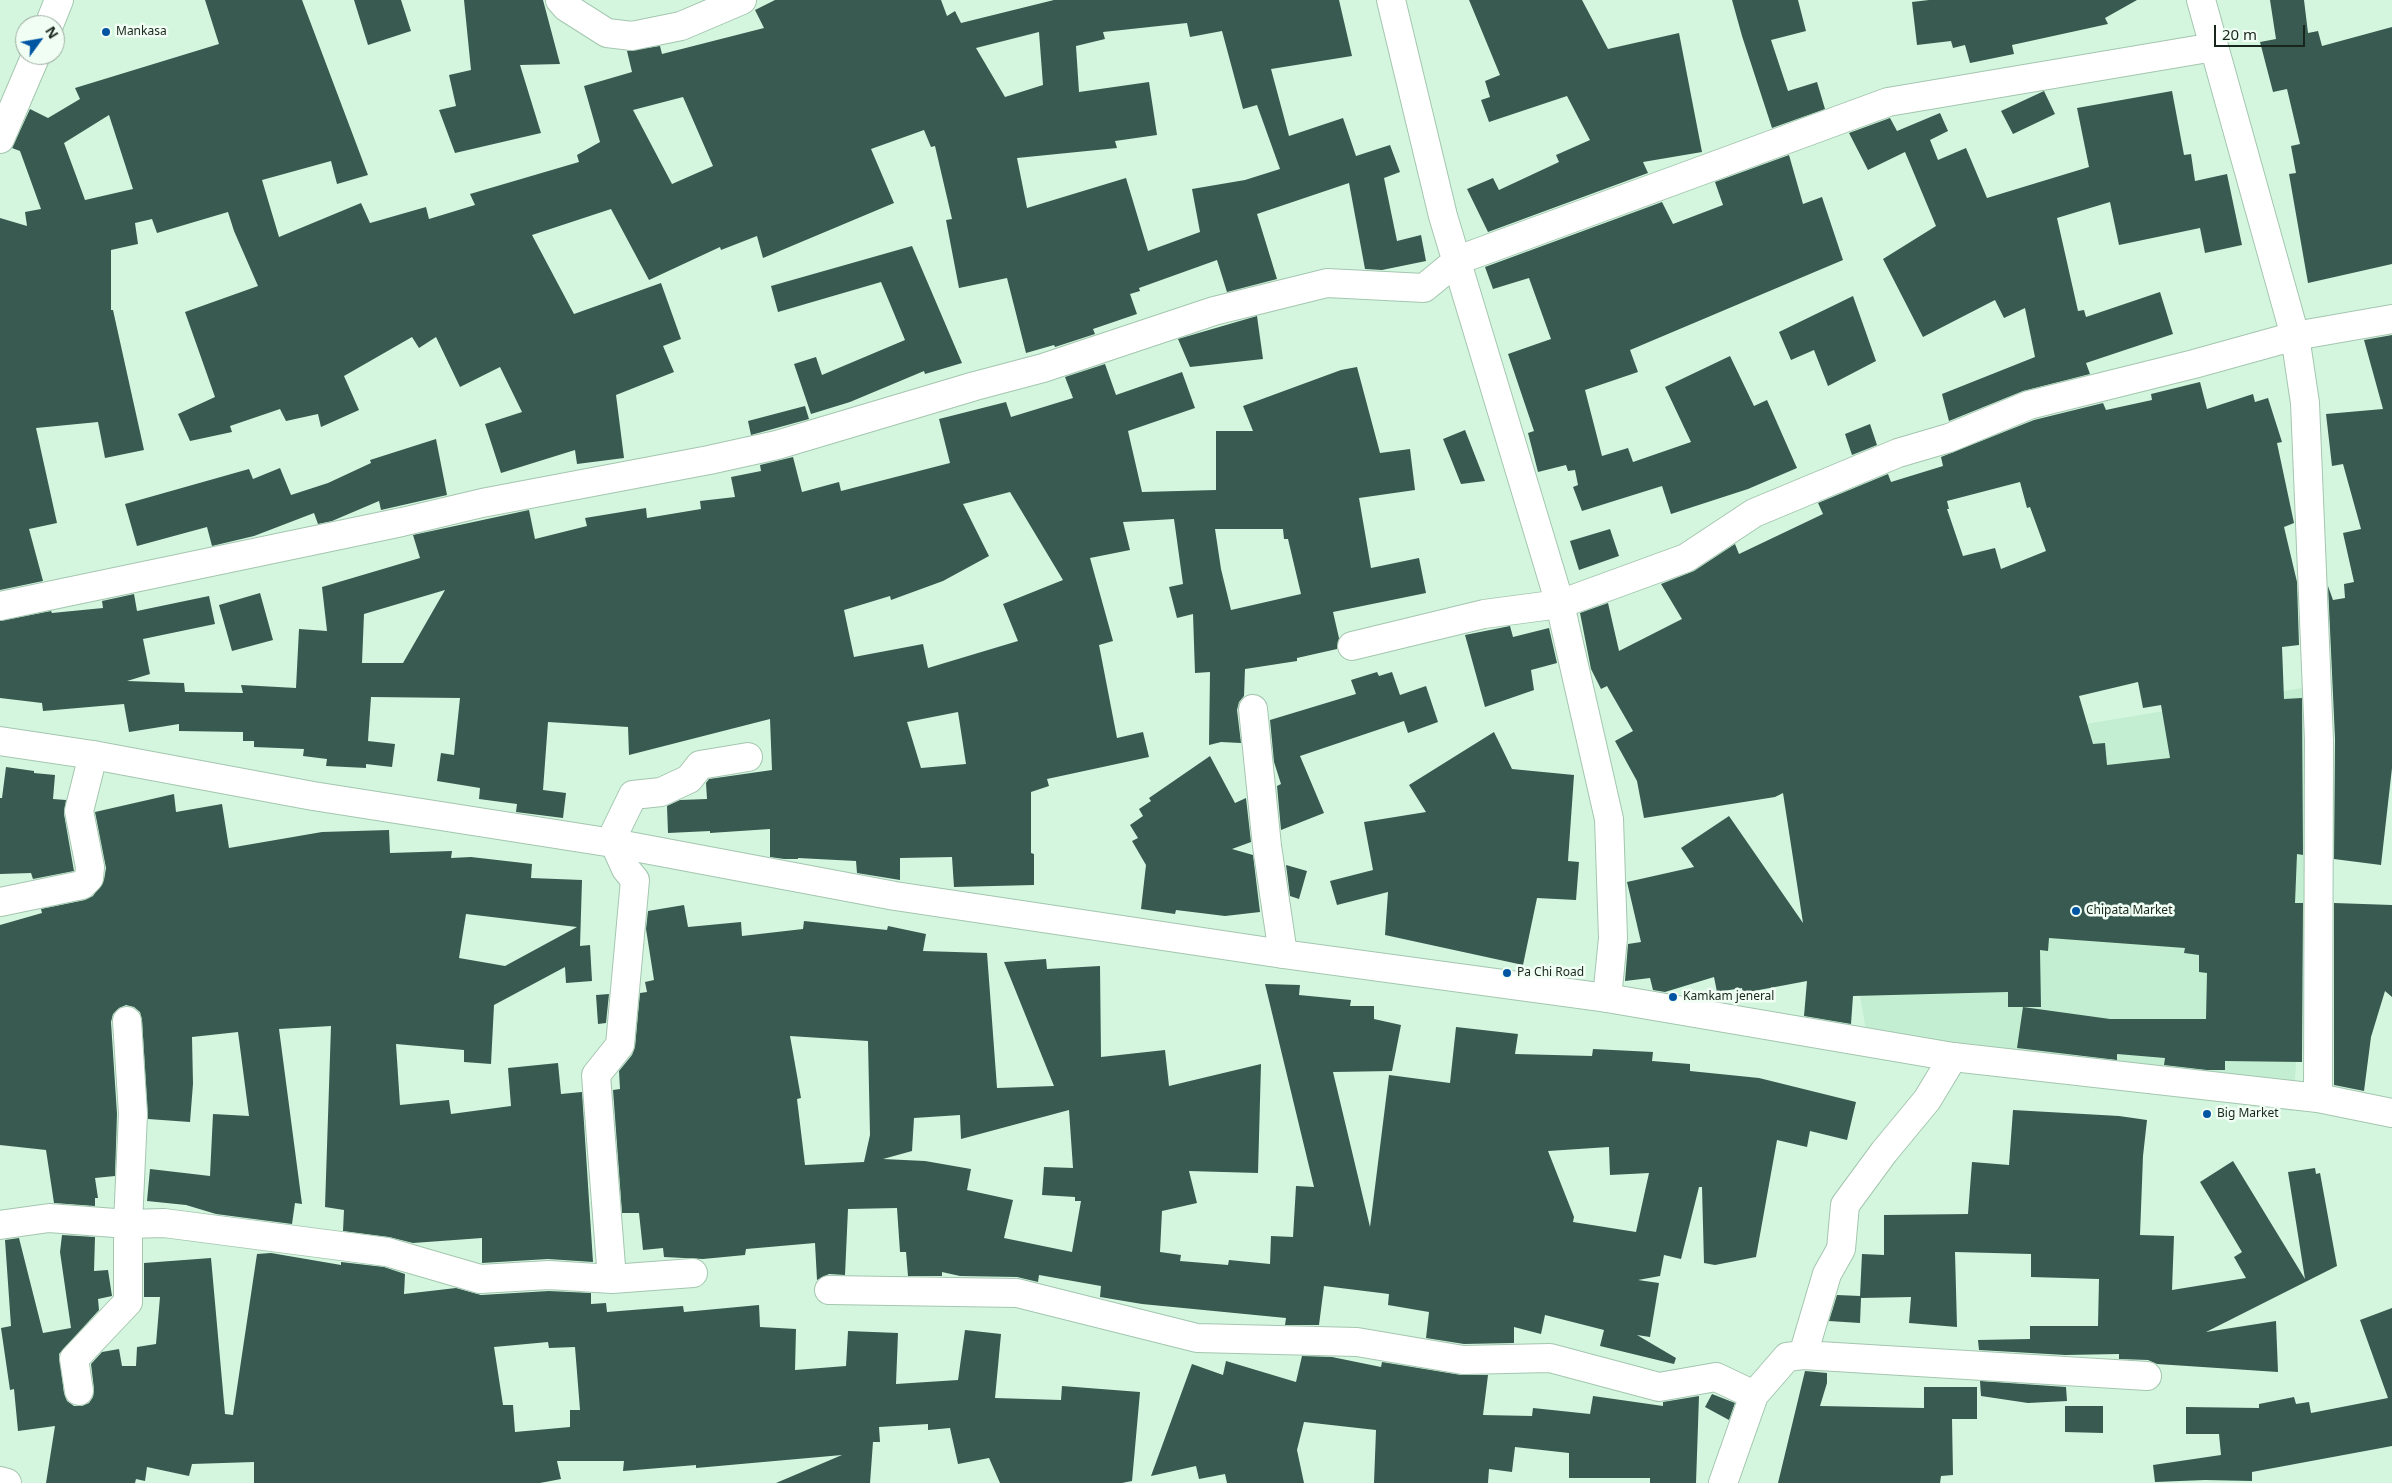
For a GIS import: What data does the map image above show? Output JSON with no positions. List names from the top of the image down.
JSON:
{
  "places": [
    "Mankasa",
    "Chipata Market",
    "Pa Chi Road",
    "Kamkam jeneral",
    "Big Market"
  ],
  "scale_bar": "20 m",
  "north": "top right"
}
